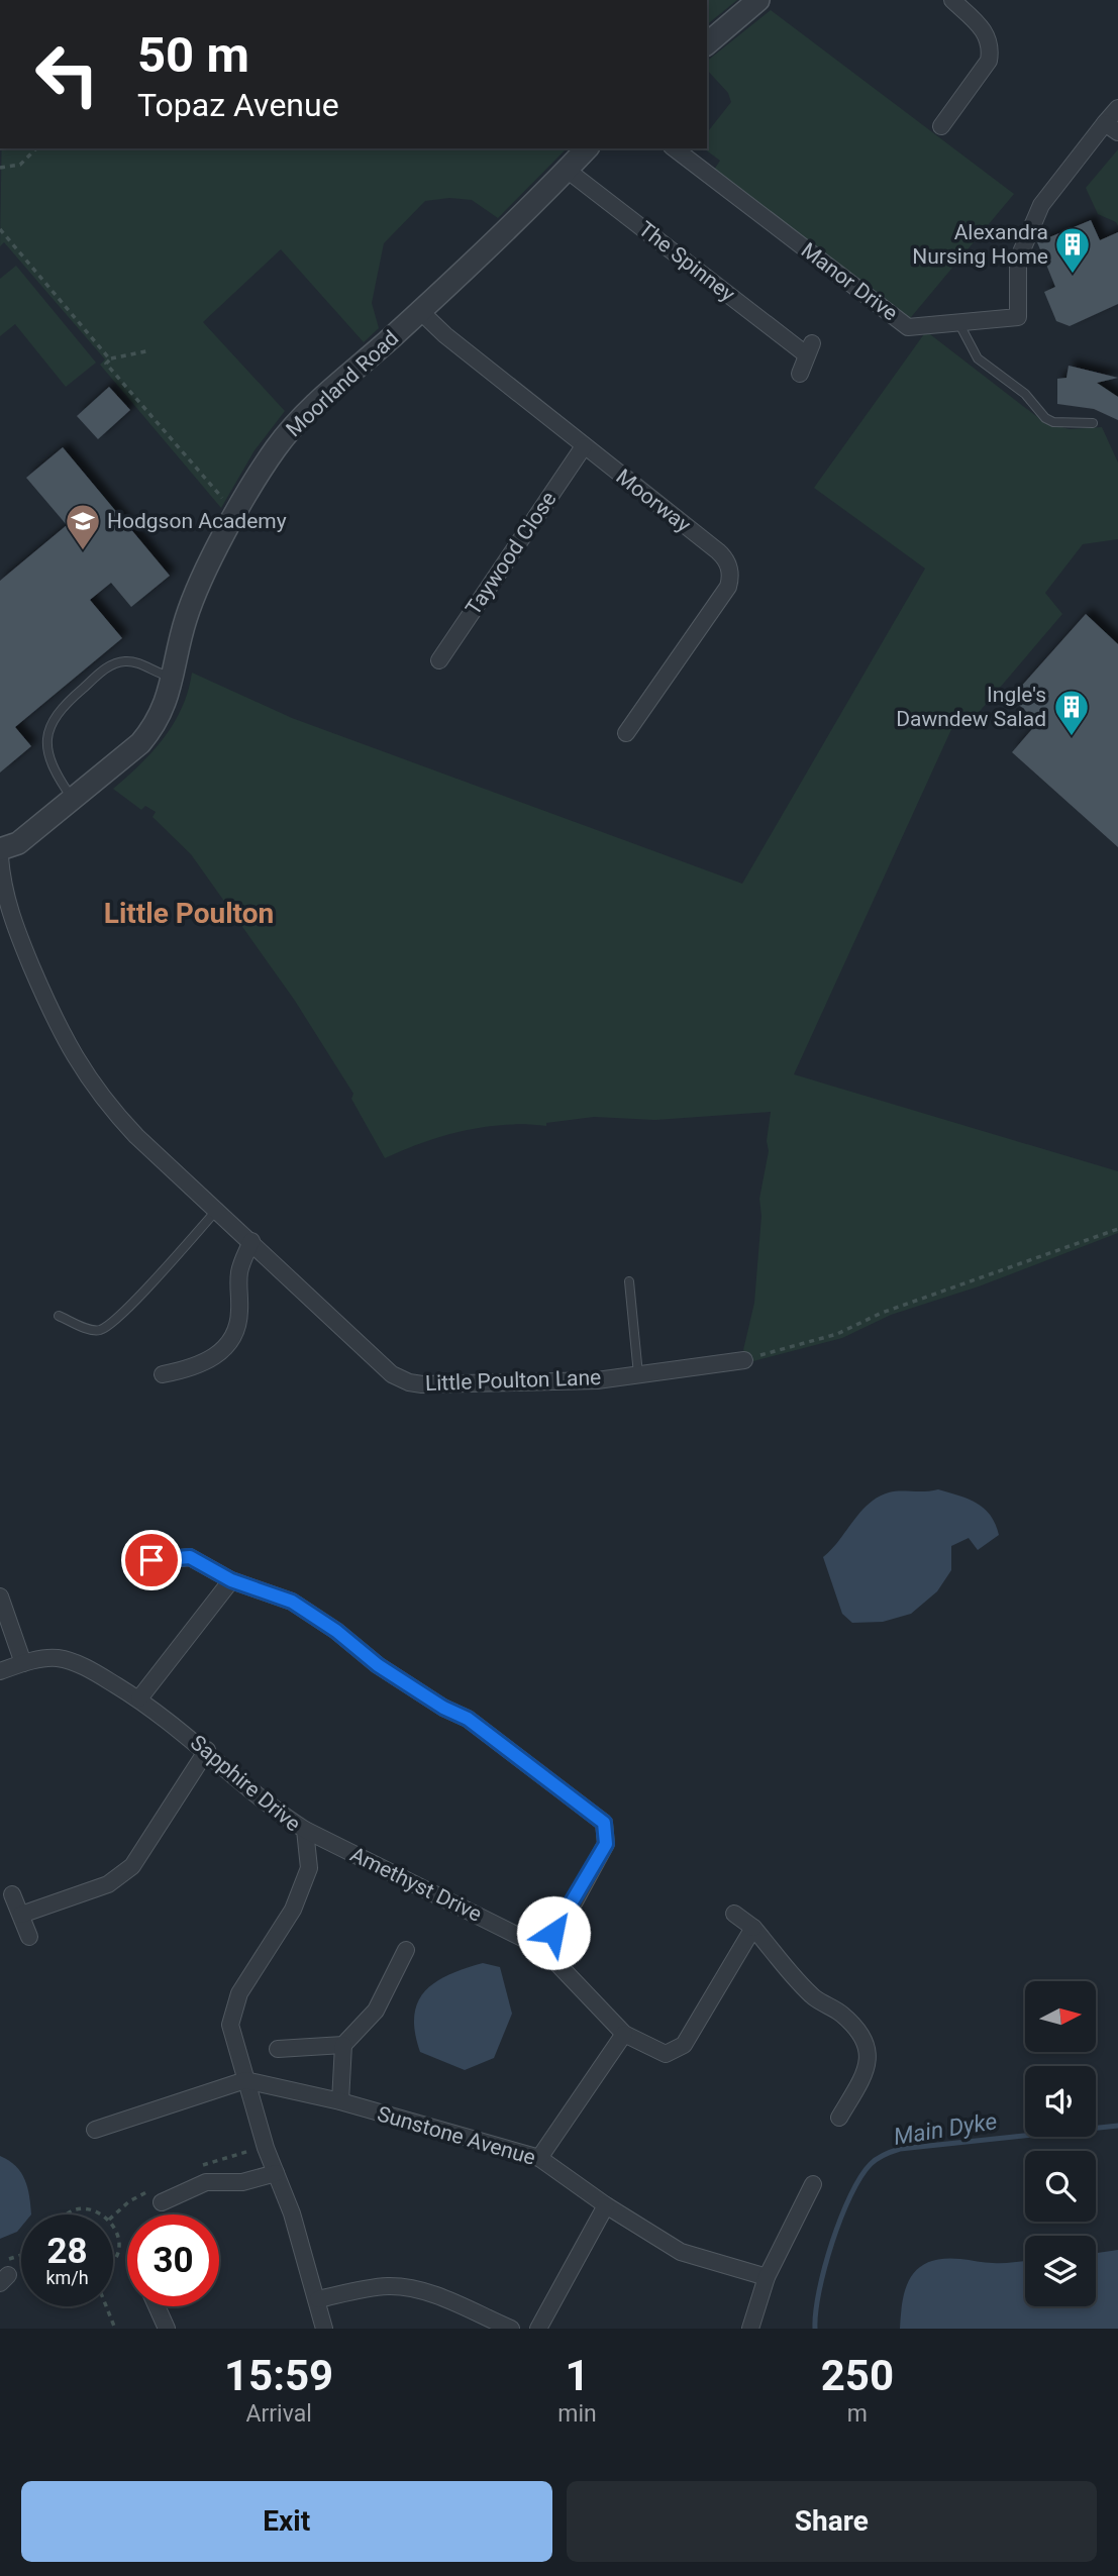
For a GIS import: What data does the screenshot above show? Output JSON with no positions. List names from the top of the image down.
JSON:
{
  "streets": {
    "street": [
      "The Spinney",
      "Manor Drive",
      "Moorland Road",
      "Moorway",
      "Taywood Close",
      "Little Poulton Lane",
      "Sapphire Drive",
      "Amethyst Drive",
      "Sunstone Avenue"
    ]
  },
  "crossings": [
    ["The Spinney", "Moorland Road"],
    ["Moorland Road", "Moorway"],
    ["Moorway", "Taywood Close"],
    ["Sapphire Drive", "Amethyst Drive"],
    ["Sapphire Drive", "Sunstone Avenue"]
  ],
  "districts": ["Little Poulton"],
  "water": ["Main Dyke"],
  "places": {
    "building": ["Alexandra Nursing Home", "Ingle's Dawndew Salad"],
    "school or university": ["Hodgson Academy"]
  },
  "north": "right",
  "page": {
    "turn": ["50 m", "Topaz Avenue"],
    "speed": "28 km/h",
    "limit": "30",
    "eta": [
      "15:59",
      "Arrival",
      "1",
      "min",
      "250",
      "m"
    ],
    "buttons": ["Exit", "Share"]
  }
}
